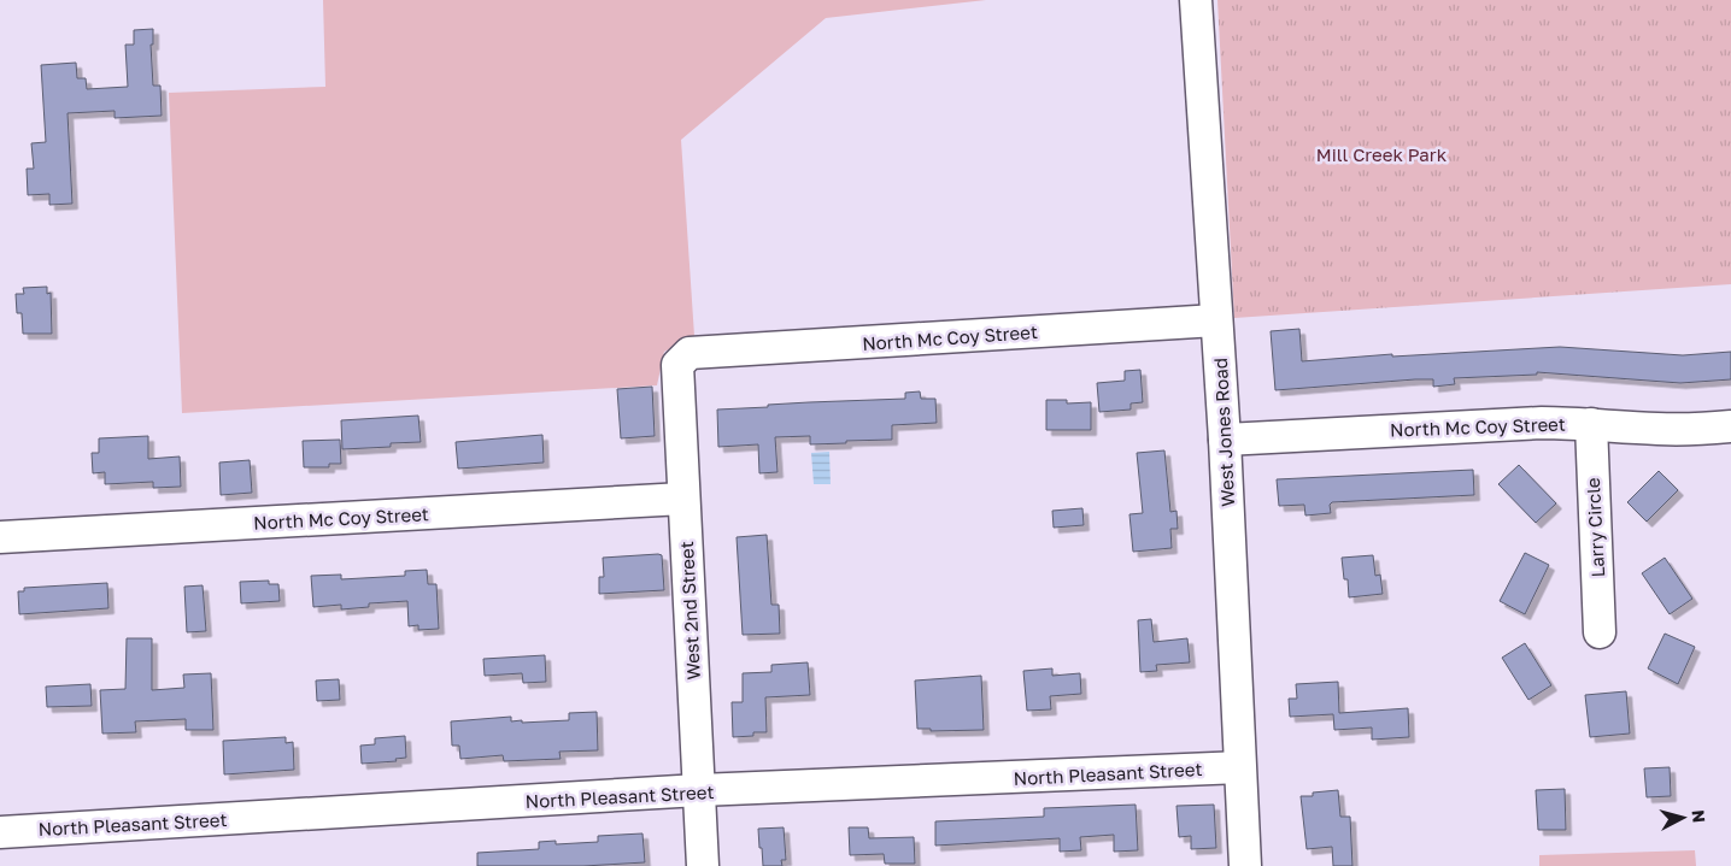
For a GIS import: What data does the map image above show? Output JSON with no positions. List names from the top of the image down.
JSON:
{
  "streets": {
    "street": [
      "North Mc Coy Street",
      "West Jones Road",
      "Larry Circle",
      "West 2nd Street",
      "North Pleasant Street"
    ]
  },
  "crossings": [
    ["North Mc Coy Street", "West Jones Road"],
    ["North Mc Coy Street", "Larry Circle"],
    ["North Mc Coy Street", "West 2nd Street"],
    ["West Jones Road", "North Pleasant Street"],
    ["West 2nd Street", "North Pleasant Street"]
  ],
  "parks": ["Mill Creek Park"],
  "north": "right"
}
